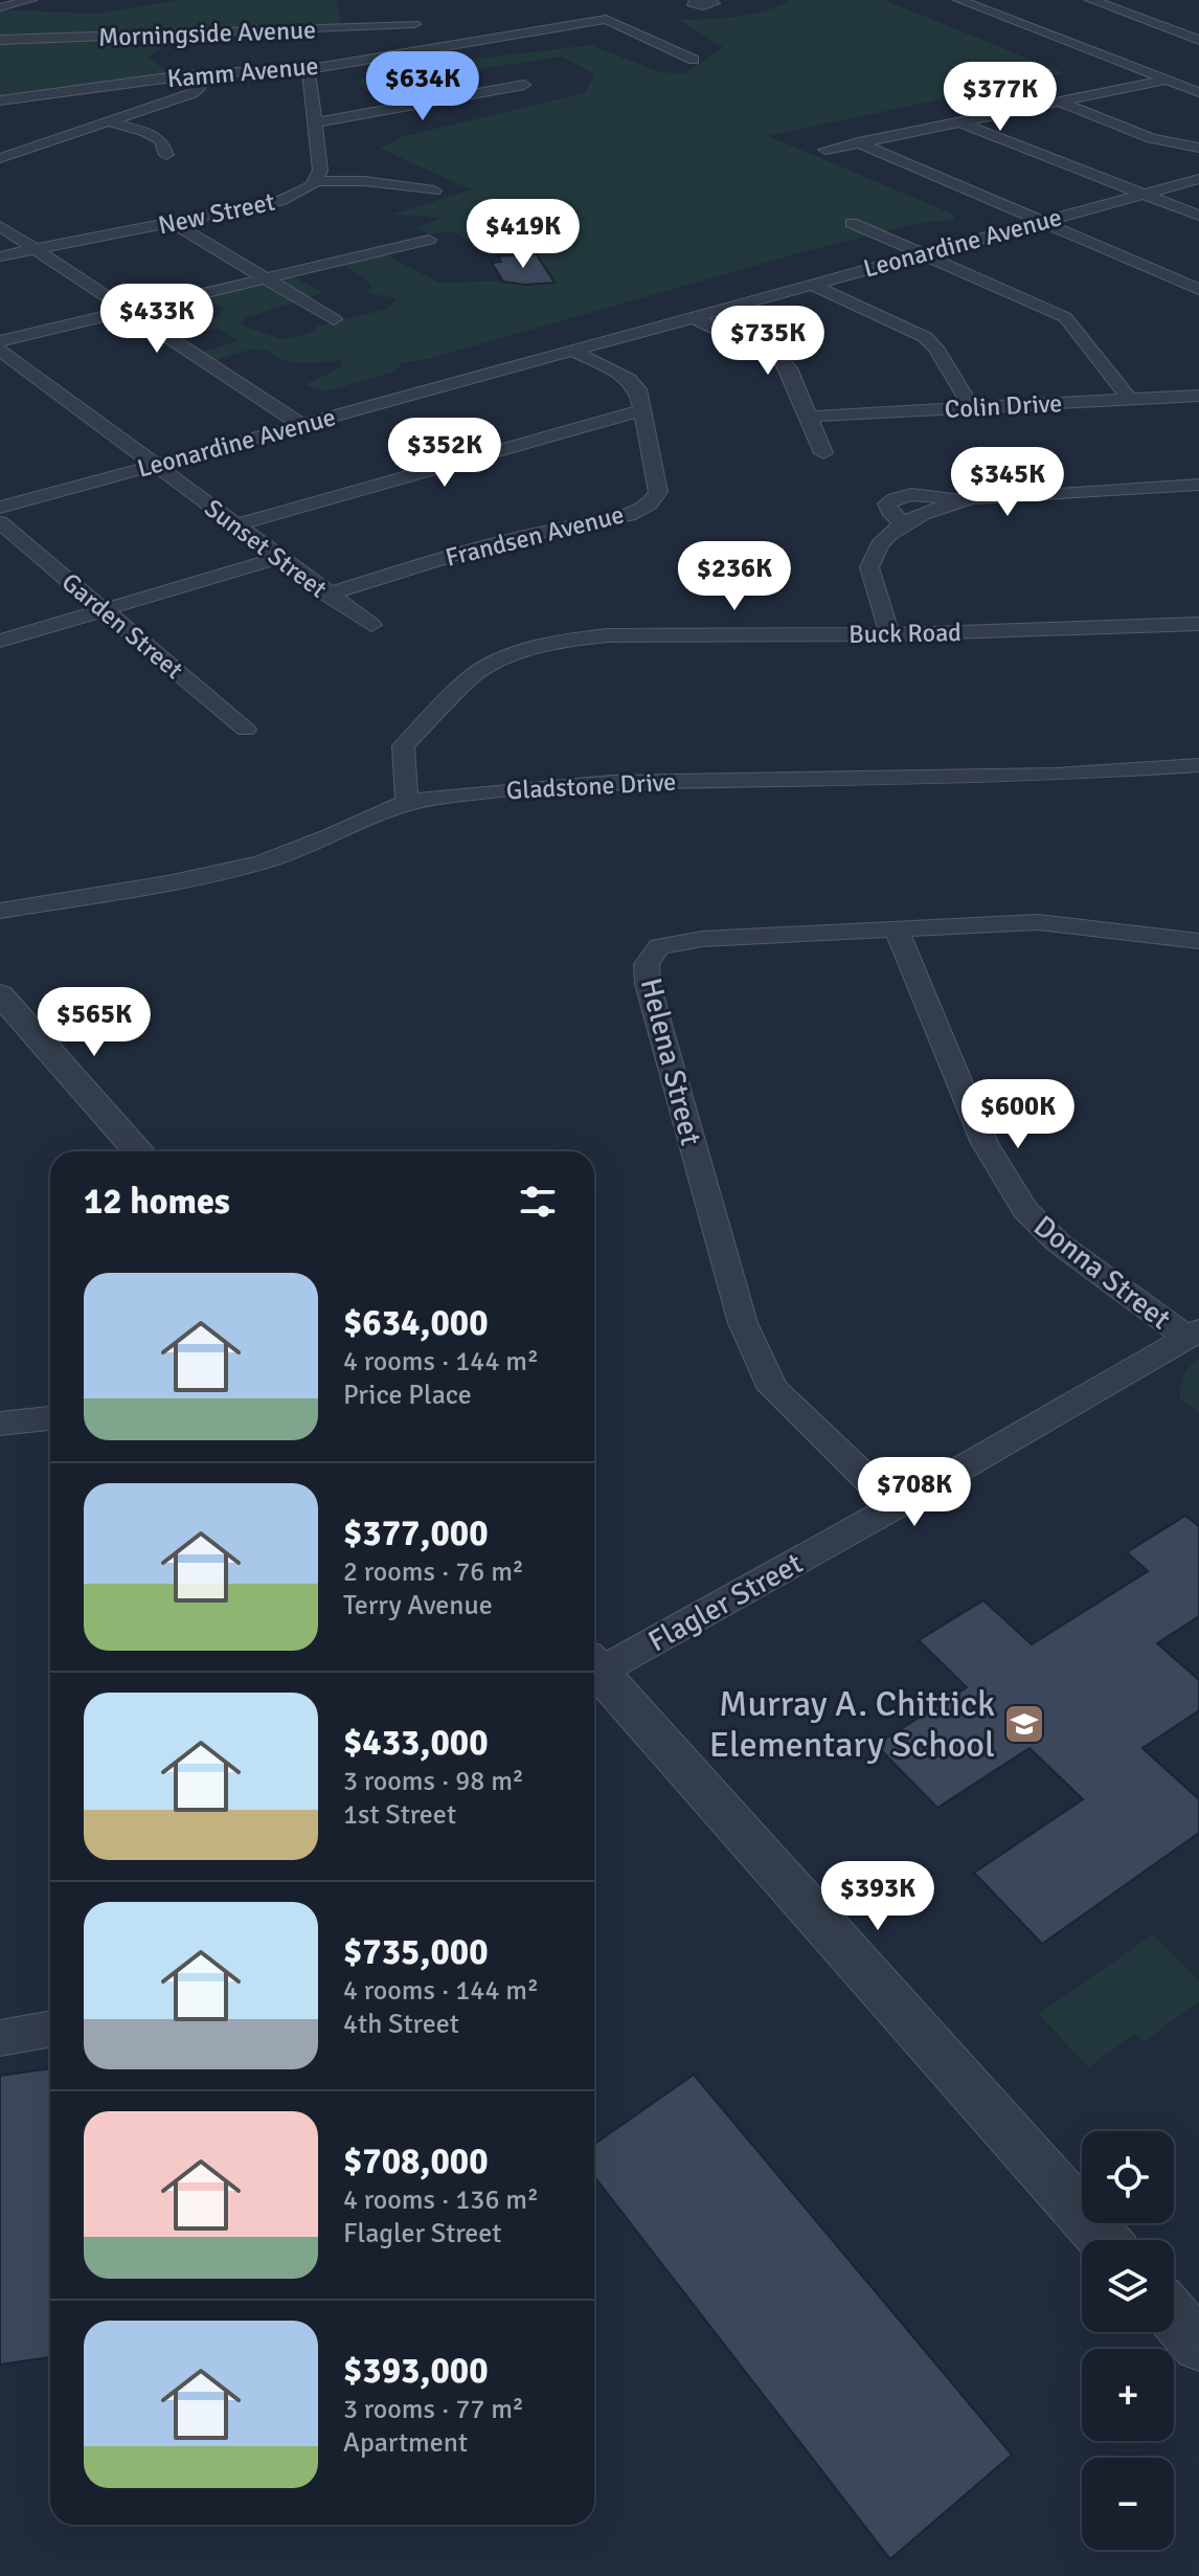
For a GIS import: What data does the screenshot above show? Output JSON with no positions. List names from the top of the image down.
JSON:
{
  "streets": {
    "street": [
      "Morningside Avenue",
      "Kamm Avenue",
      "New Street",
      "Leonardine Avenue",
      "Colin Drive",
      "Frandsen Avenue",
      "Sunset Street",
      "Garden Street",
      "Buck Road",
      "Gladstone Drive",
      "Helena Street",
      "Donna Street",
      "Flagler Street"
    ]
  },
  "crossings": [
    ["Morningside Avenue", "Kamm Avenue"],
    ["Leonardine Avenue", "Frandsen Avenue"],
    ["Leonardine Avenue", "Sunset Street"],
    ["Frandsen Avenue", "Sunset Street"],
    ["Buck Road", "Gladstone Drive"],
    ["Helena Street", "Donna Street"],
    ["Helena Street", "Flagler Street"],
    ["Donna Street", "Flagler Street"]
  ],
  "places": {
    "school or university": ["Murray A. Chittick Elementary School"]
  },
  "page": {
    "price": [
      "$634K",
      "$377K",
      "$419K",
      "$433K",
      "$735K",
      "$352K",
      "$345K",
      "$236K",
      "$565K",
      "$600K",
      "$708K",
      "$393K"
    ],
    "heading": "12 homes",
    "list": [
      {
        "name": "$634,000",
        "note": "4 rooms · 144 m² · Price Place"
      },
      {
        "name": "$377,000",
        "note": "2 rooms · 76 m² · Terry Avenue"
      },
      {
        "name": "$433,000",
        "note": "3 rooms · 98 m² · 1st Street"
      },
      {
        "name": "$735,000",
        "note": "4 rooms · 144 m² · 4th Street"
      },
      {
        "name": "$708,000",
        "note": "4 rooms · 136 m² · Flagler Street"
      },
      {
        "name": "$393,000",
        "note": "3 rooms · 77 m² · Apartment"
      }
    ],
    "map_buttons": ["+", "−"]
  }
}
